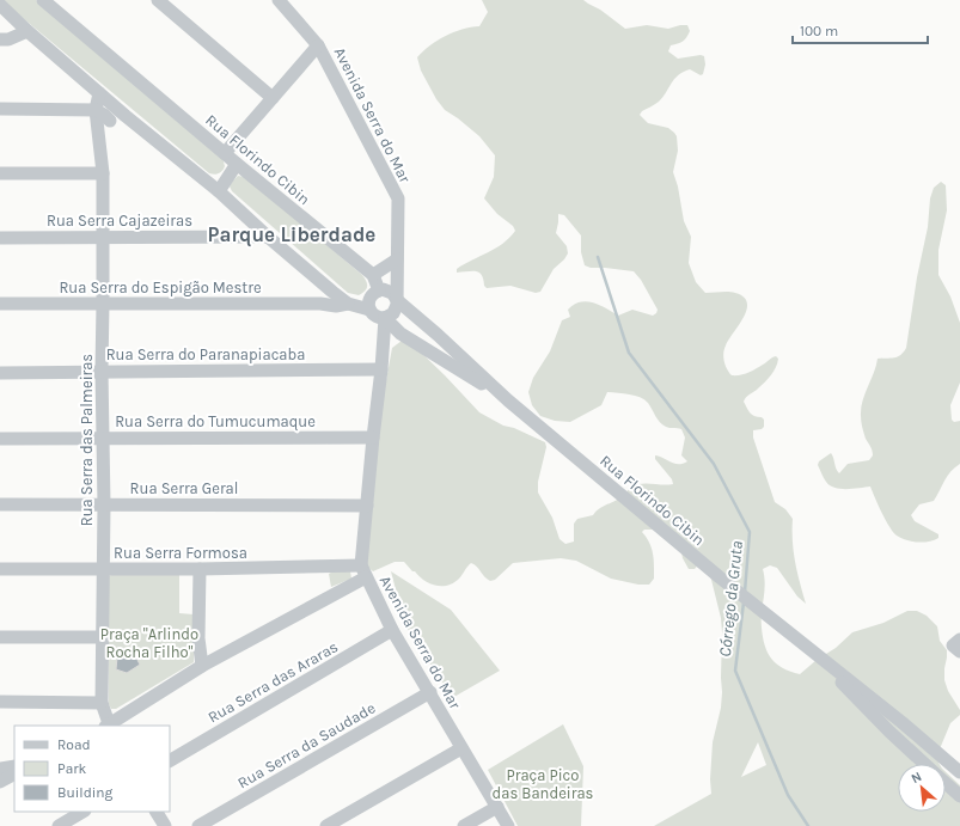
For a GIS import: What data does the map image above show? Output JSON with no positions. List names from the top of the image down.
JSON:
{
  "streets": {
    "street": [
      "Avenida Serra do Mar",
      "Rua Florindo Cibin",
      "Rua Serra Cajazeiras",
      "Rua Serra do Espigão Mestre",
      "Rua Serra do Paranapiacaba",
      "Rua Serra do Tumucumaque",
      "Rua Serra das Palmeiras",
      "Rua Serra Geral",
      "Rua Serra Formosa",
      "Rua Serra das Araras",
      "Rua Serra da Saudade"
    ]
  },
  "crossings": [
    ["Avenida Serra do Mar", "Rua Florindo Cibin"],
    ["Avenida Serra do Mar", "Rua Serra do Paranapiacaba"],
    ["Avenida Serra do Mar", "Rua Serra do Tumucumaque"],
    ["Avenida Serra do Mar", "Rua Serra Geral"],
    ["Avenida Serra do Mar", "Rua Serra Formosa"],
    ["Avenida Serra do Mar", "Rua Serra das Araras"],
    ["Avenida Serra do Mar", "Rua Serra da Saudade"],
    ["Rua Serra Cajazeiras", "Rua Serra das Palmeiras"],
    ["Rua Serra do Espigão Mestre", "Rua Serra das Palmeiras"],
    ["Rua Serra do Paranapiacaba", "Rua Serra das Palmeiras"],
    ["Rua Serra do Tumucumaque", "Rua Serra das Palmeiras"],
    ["Rua Serra das Palmeiras", "Rua Serra Geral"],
    ["Rua Serra das Palmeiras", "Rua Serra Formosa"]
  ],
  "districts": ["Parque Liberdade"],
  "water": ["Córrego da Gruta"],
  "parks": ["Praça \"Arlindo Rocha Filho\"", "Praça Pico das Bandeiras"],
  "legend": ["Road", "Park", "Building"],
  "scale_bar": "100 m",
  "north": "top left"
}
